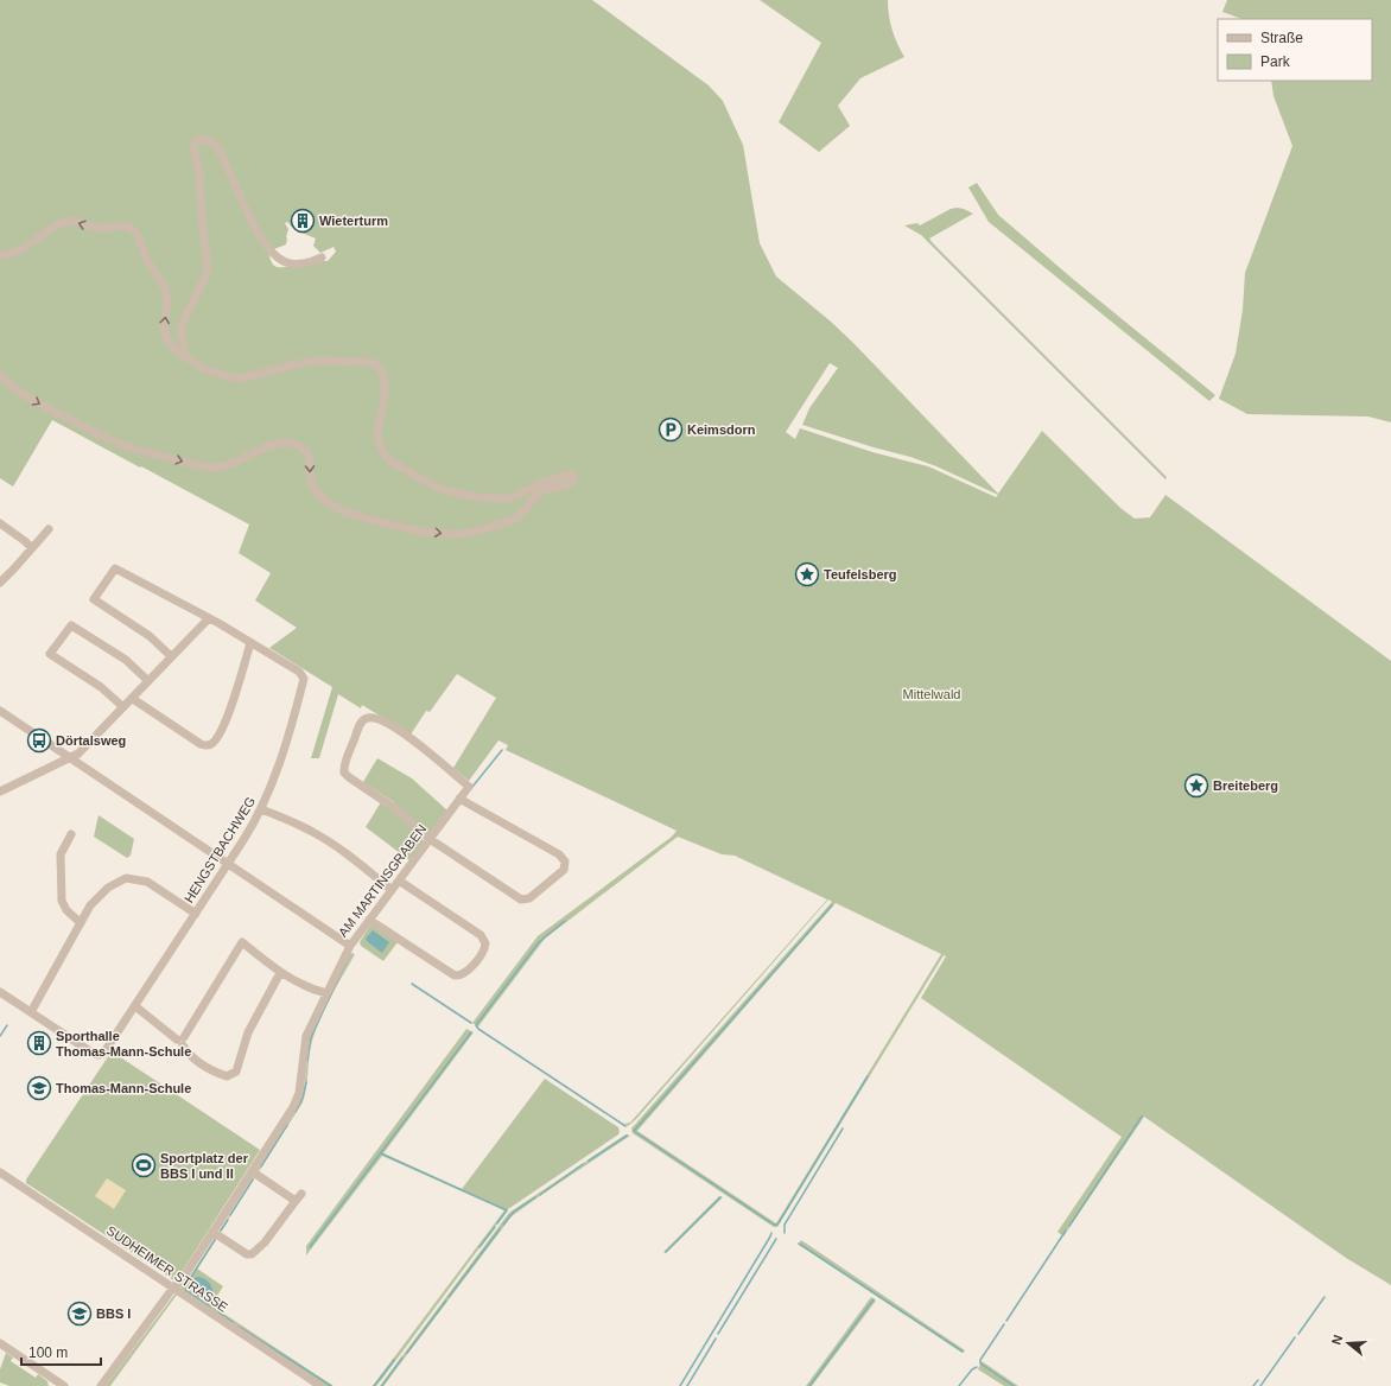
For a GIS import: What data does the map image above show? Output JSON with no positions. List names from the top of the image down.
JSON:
{
  "streets": {
    "street": ["HENGSTBACHWEG", "AM MARTINSGRABEN", "SUDHEIMER STRASSE"]
  },
  "crossings": [
    ["AM MARTINSGRABEN", "SUDHEIMER STRASSE"]
  ],
  "parks": ["Mittelwald"],
  "places": {
    "building": ["Wieterturm", "Sporthalle Thomas-Mann-Schule"],
    "parking": ["Keimsdorn"],
    "place": ["Teufelsberg", "Breiteberg"],
    "bus stop": ["Dörtalsweg"],
    "school or university": ["Thomas-Mann-Schule", "BBS I"],
    "sports": ["Sportplatz der BBS I und II"]
  },
  "legend": ["Straße", "Park"],
  "scale_bar": "100 m",
  "north": "left"
}
